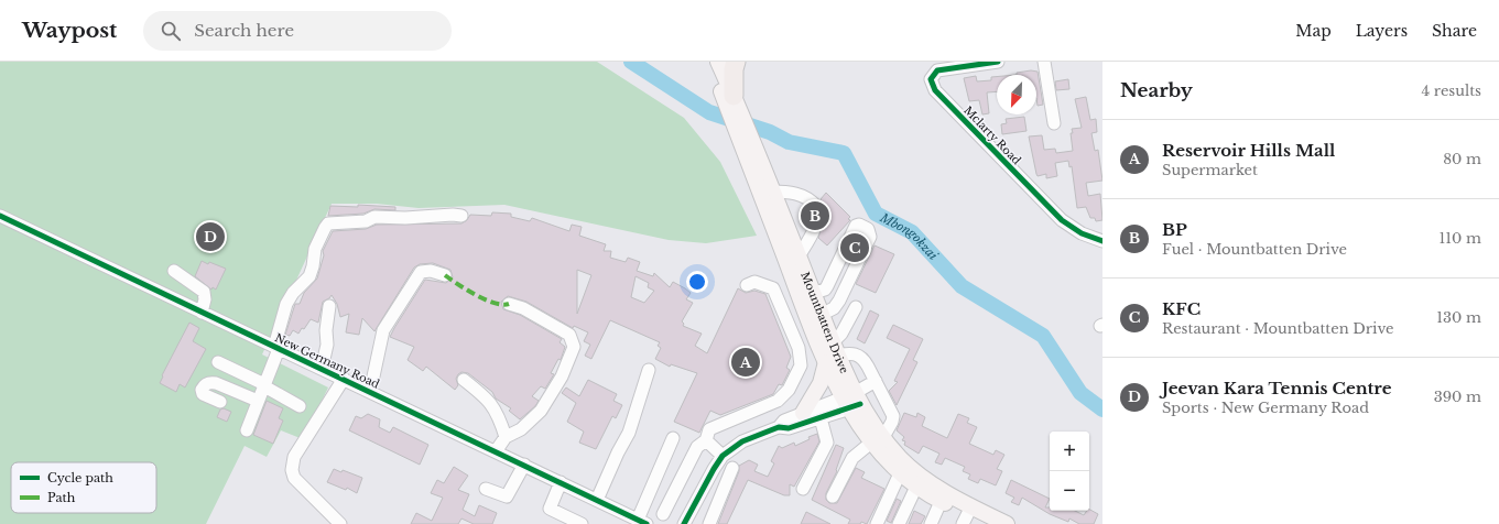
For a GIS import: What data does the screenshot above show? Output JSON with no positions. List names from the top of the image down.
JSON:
{
  "streets": {
    "main road": ["Mountbatten Drive"],
    "street": ["Mclarty Road", "New Germany Road"]
  },
  "water": ["Mbongokzai"],
  "legend": ["Cycle path", "Path"],
  "north": "bottom left",
  "page": {
    "header": "Waypost",
    "search": "Search here",
    "nav": ["Map", "Layers", "Share"],
    "heading": ["Nearby", "4 results"],
    "list": [
      {
        "mark": "A",
        "name": "Reservoir Hills Mall",
        "note": "Supermarket",
        "value": "80 m"
      },
      {
        "mark": "B",
        "name": "BP",
        "note": "Fuel · Mountbatten Drive",
        "value": "110 m"
      },
      {
        "mark": "C",
        "name": "KFC",
        "note": "Restaurant · Mountbatten Drive",
        "value": "130 m"
      },
      {
        "mark": "D",
        "name": "Jeevan Kara Tennis Centre",
        "note": "Sports · New Germany Road",
        "value": "390 m"
      }
    ],
    "pins": [
      "B",
      "D",
      "C",
      "A"
    ],
    "map_buttons": ["+", "−"]
  }
}
